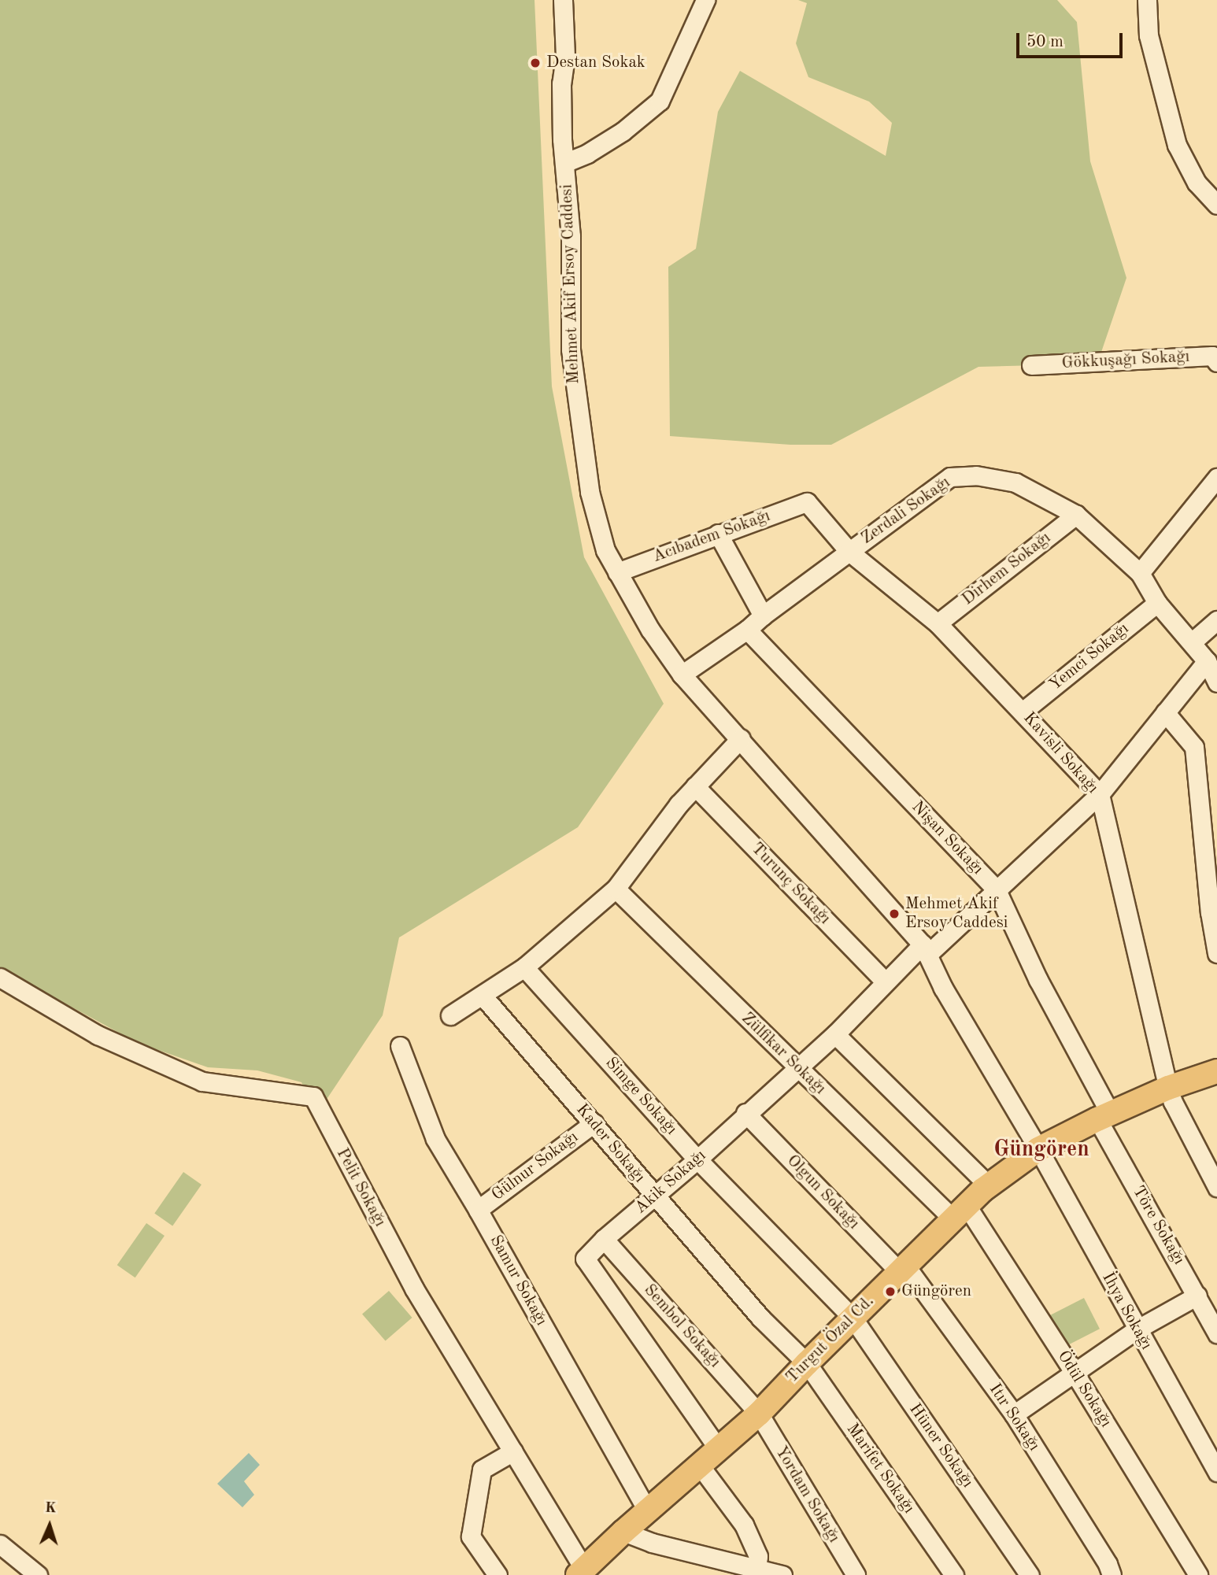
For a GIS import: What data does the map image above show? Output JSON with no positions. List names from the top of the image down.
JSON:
{
  "streets": {
    "main road": ["Turgut Özal Cd."],
    "street": [
      "Mehmet Akif Ersoy Caddesi",
      "Gökkuşağı Sokağı",
      "Zerdali Sokağı",
      "Acıbadem Sokağı",
      "Dirhem Sokağı",
      "Yemci Sokağı",
      "Kavisli Sokağı",
      "Nişan Sokağı",
      "Turunç Sokağı",
      "Zülfikar Sokağı",
      "Simge Sokağı",
      "Kader Sokağı",
      "Gülnur Sokağı",
      "Akik Sokağı",
      "Pelit Sokağı",
      "Olgun Sokağı",
      "Töre Sokağı",
      "Samur Sokağı",
      "İhya Sokağı",
      "Sembol Sokağı",
      "Ödül Sokağı",
      "Itır Sokağı",
      "Hüner Sokağı",
      "Marifet Sokağı",
      "Yordam Sokağı"
    ]
  },
  "crossings": [
    ["Mehmet Akif Ersoy Caddesi", "Zerdali Sokağı"],
    ["Mehmet Akif Ersoy Caddesi", "Acıbadem Sokağı"],
    ["Mehmet Akif Ersoy Caddesi", "Akik Sokağı"],
    ["Mehmet Akif Ersoy Caddesi", "İhya Sokağı"],
    ["Mehmet Akif Ersoy Caddesi", "Turgut Özal Cd."],
    ["Zerdali Sokağı", "Dirhem Sokağı"],
    ["Zerdali Sokağı", "Yemci Sokağı"],
    ["Zerdali Sokağı", "Kavisli Sokağı"],
    ["Zerdali Sokağı", "Nişan Sokağı"],
    ["Zerdali Sokağı", "Akik Sokağı"],
    ["Acıbadem Sokağı", "Kavisli Sokağı"],
    ["Dirhem Sokağı", "Kavisli Sokağı"],
    ["Yemci Sokağı", "Kavisli Sokağı"],
    ["Kavisli Sokağı", "Akik Sokağı"],
    ["Kavisli Sokağı", "Turgut Özal Cd."],
    ["Nişan Sokağı", "Akik Sokağı"],
    ["Nişan Sokağı", "Töre Sokağı"],
    ["Nişan Sokağı", "Turgut Özal Cd."],
    ["Turunç Sokağı", "Akik Sokağı"],
    ["Zülfikar Sokağı", "Akik Sokağı"],
    ["Zülfikar Sokağı", "Turgut Özal Cd."],
    ["Zülfikar Sokağı", "Ödül Sokağı"],
    ["Simge Sokağı", "Akik Sokağı"],
    ["Simge Sokağı", "Turgut Özal Cd."],
    ["Simge Sokağı", "Hüner Sokağı"],
    ["Kader Sokağı", "Gülnur Sokağı"],
    ["Kader Sokağı", "Akik Sokağı"],
    ["Kader Sokağı", "Turgut Özal Cd."],
    ["Kader Sokağı", "Marifet Sokağı"],
    ["Gülnur Sokağı", "Samur Sokağı"],
    ["Akik Sokağı", "Olgun Sokağı"],
    ["Akik Sokağı", "Sembol Sokağı"],
    ["Akik Sokağı", "Turgut Özal Cd."],
    ["Pelit Sokağı", "Turgut Özal Cd."],
    ["Olgun Sokağı", "Turgut Özal Cd."],
    ["Olgun Sokağı", "Itır Sokağı"],
    ["Töre Sokağı", "Turgut Özal Cd."],
    ["Samur Sokağı", "Turgut Özal Cd."],
    ["İhya Sokağı", "Turgut Özal Cd."],
    ["Sembol Sokağı", "Turgut Özal Cd."],
    ["Sembol Sokağı", "Yordam Sokağı"],
    ["Turgut Özal Cd.", "Ödül Sokağı"],
    ["Turgut Özal Cd.", "Itır Sokağı"],
    ["Turgut Özal Cd.", "Hüner Sokağı"],
    ["Turgut Özal Cd.", "Marifet Sokağı"],
    ["Turgut Özal Cd.", "Yordam Sokağı"]
  ],
  "districts": ["Güngören"],
  "places": ["Destan Sokak", "Mehmet Akif Ersoy Caddesi", "Güngören"],
  "scale_bar": "50 m",
  "north": "top"
}
